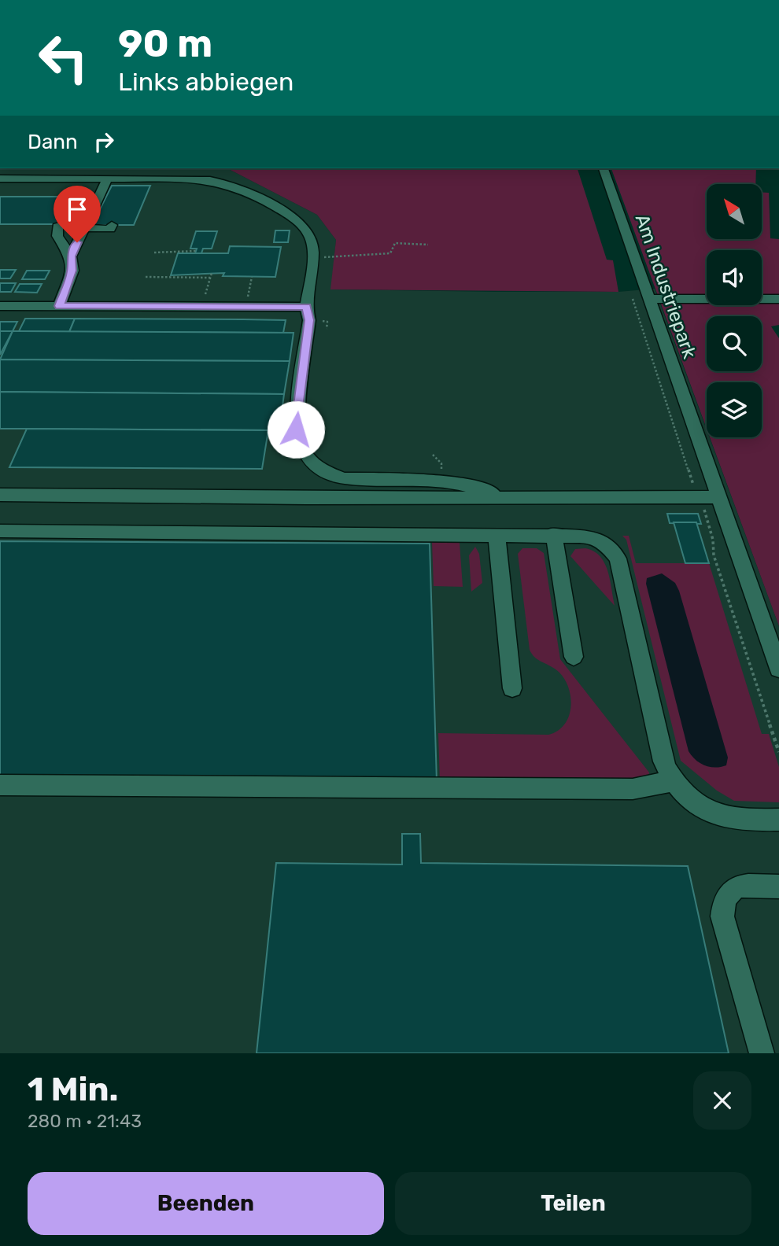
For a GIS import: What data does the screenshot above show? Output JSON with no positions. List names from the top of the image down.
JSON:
{
  "streets": {
    "street": ["Am Industriepark"]
  },
  "north": "top left",
  "page": {
    "turn": ["90 m", "Links abbiegen"],
    "then": "Dann",
    "heading": ["1 Min.", "280 m · 21:43"],
    "buttons": ["Beenden", "Teilen"]
  }
}
